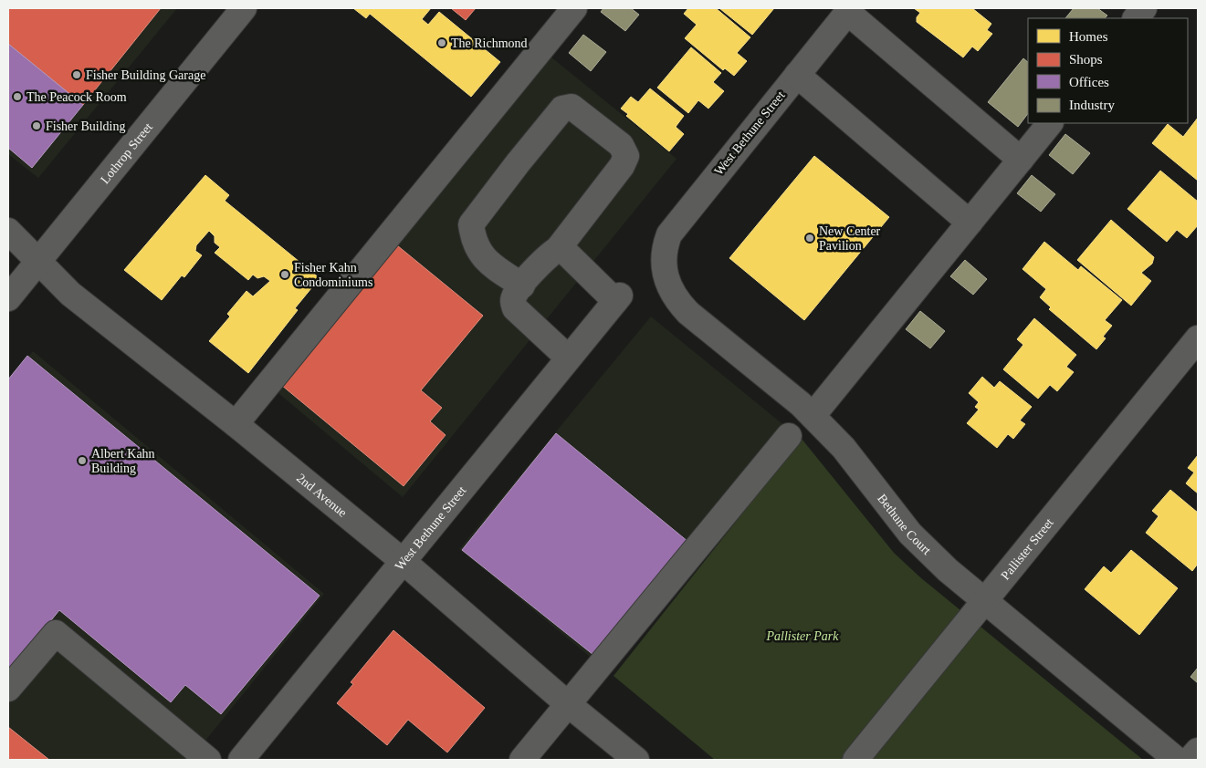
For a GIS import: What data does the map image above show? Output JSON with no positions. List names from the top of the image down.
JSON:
{
  "streets": {
    "street": [
      "West Bethune Street",
      "Lothrop Street",
      "2nd Avenue",
      "Bethune Court",
      "Pallister Street"
    ]
  },
  "crossings": [
    ["West Bethune Street", "2nd Avenue"],
    ["West Bethune Street", "Bethune Court"],
    ["Lothrop Street", "2nd Avenue"],
    ["Bethune Court", "Pallister Street"]
  ],
  "parks": ["Pallister Park"],
  "places": [
    "The Richmond",
    "Fisher Building Garage",
    "The Peacock Room",
    "Fisher Building",
    "New Center Pavilion",
    "Fisher Kahn Condominiums",
    "Albert Kahn Building"
  ],
  "legend": [
    "Homes",
    "Shops",
    "Offices",
    "Industry"
  ]
}
